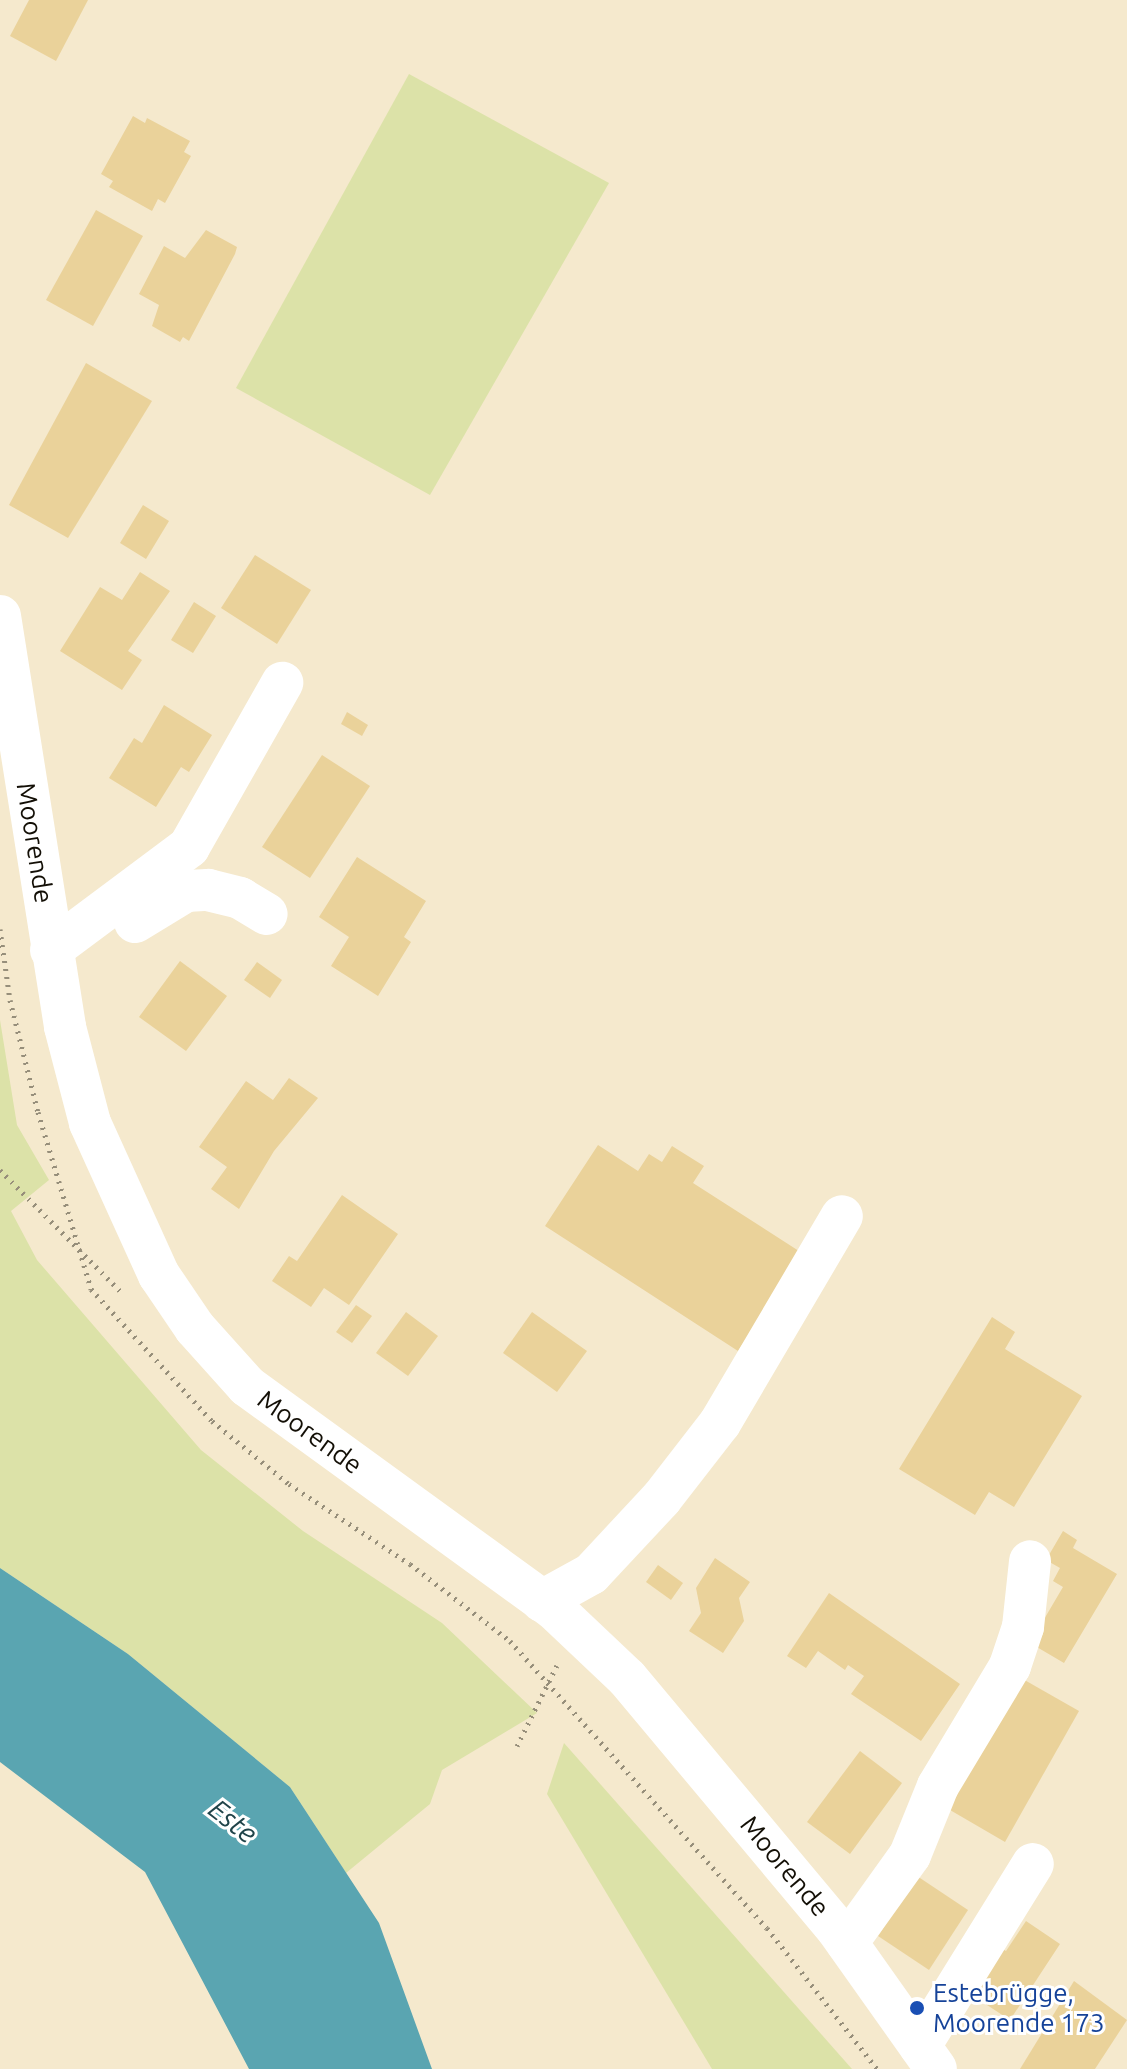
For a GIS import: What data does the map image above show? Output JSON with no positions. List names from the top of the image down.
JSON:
{
  "streets": {
    "street": ["Moorende"]
  },
  "water": ["Este"],
  "places": ["Estebrügge, Moorende 173"]
}
